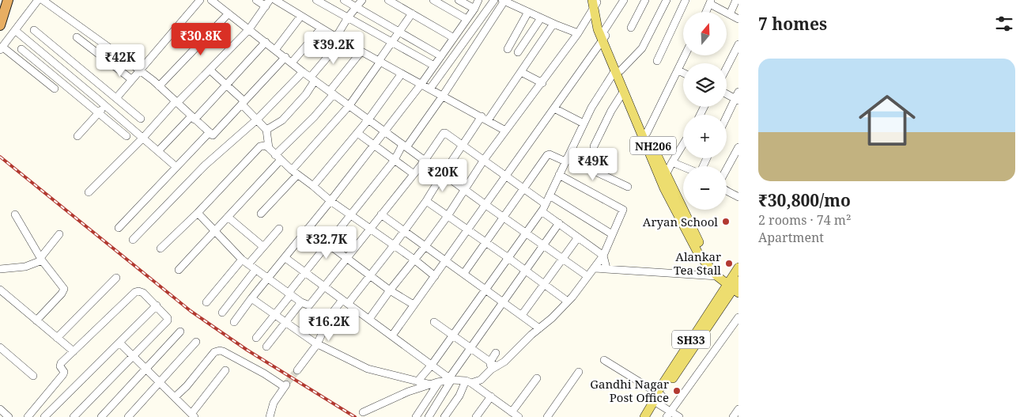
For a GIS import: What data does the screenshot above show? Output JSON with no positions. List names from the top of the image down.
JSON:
{
  "streets": {
    "main road": ["NH206", "SH33"]
  },
  "crossings": [
    ["NH206", "SH33"]
  ],
  "places": ["Aryan School", "Alankar Tea Stall", "Gandhi Nagar Post Office"],
  "north": "top",
  "page": {
    "heading": "7 homes",
    "map_buttons": ["+", "−"],
    "price": [
      "₹30.8K",
      "₹39.2K",
      "₹42K",
      "₹49K",
      "₹20K",
      "₹32.7K",
      "₹16.2K"
    ],
    "list": [
      {
        "name": "₹30,800/mo",
        "note": "2 rooms · 74 m² · Apartment"
      }
    ]
  }
}
